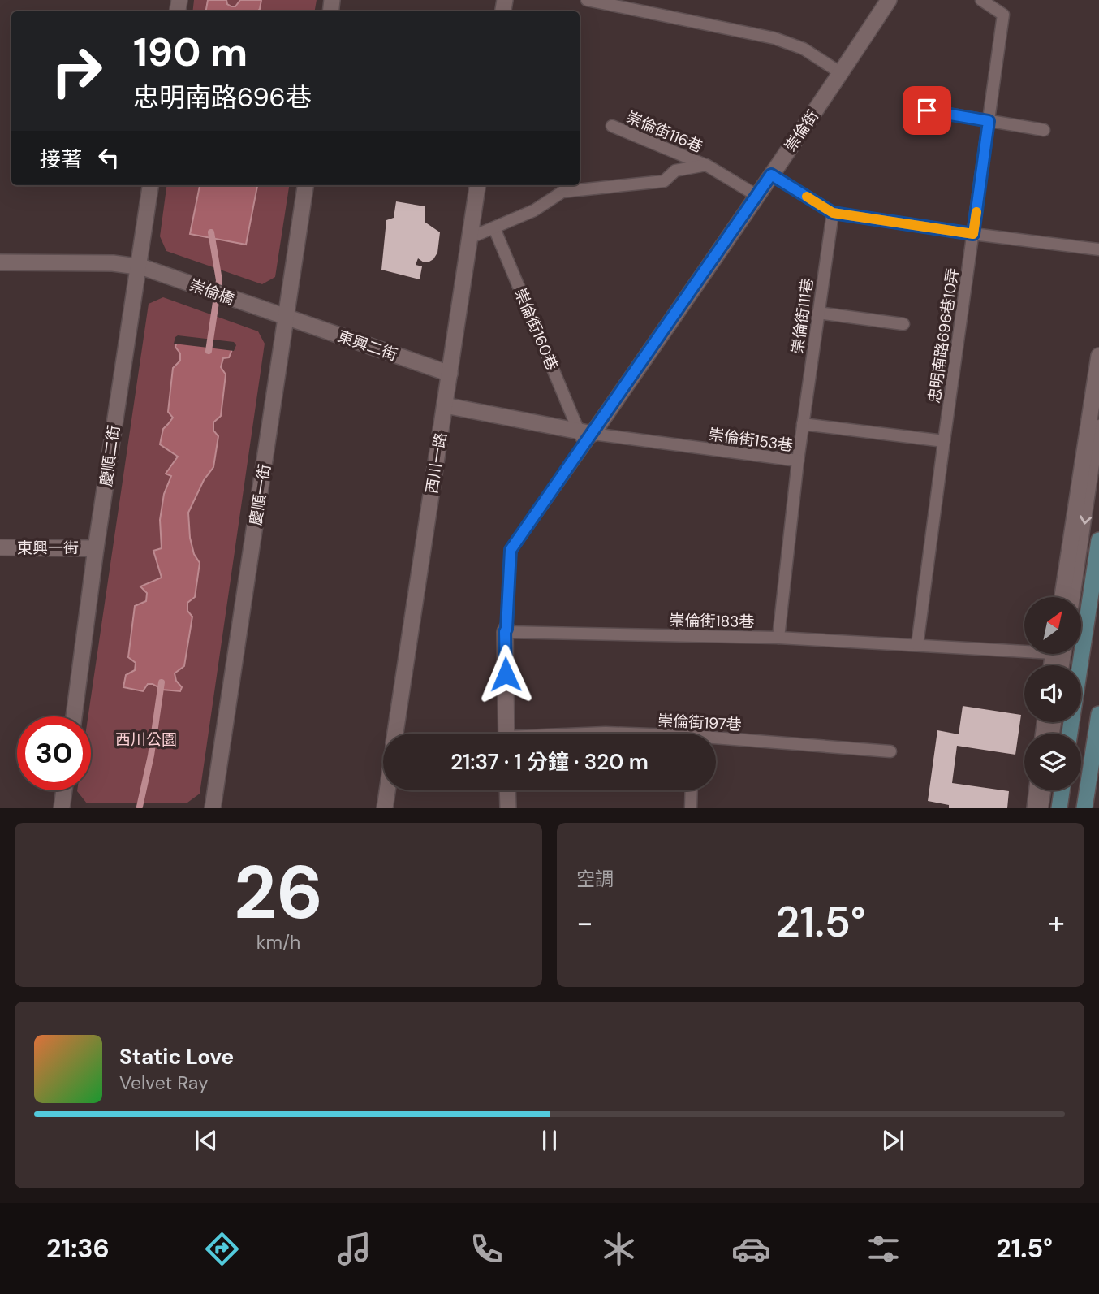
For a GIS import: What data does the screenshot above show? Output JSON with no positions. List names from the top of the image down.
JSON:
{
  "streets": {
    "street": [
      "崇倫街",
      "崇倫橋",
      "東興二街",
      "慶順二街",
      "西川一路",
      "慶順一街",
      "東興一街"
    ],
    "lane": [
      "崇倫街116巷",
      "崇倫街111巷",
      "崇倫街160巷",
      "忠明南路696巷10弄",
      "崇倫街153巷",
      "崇倫街183巷",
      "崇倫街197巷"
    ]
  },
  "crossings": [
    ["崇倫街", "崇倫街116巷"],
    ["崇倫街", "崇倫街160巷"],
    ["崇倫街", "崇倫街153巷"],
    ["崇倫街", "崇倫街183巷"],
    ["崇倫街116巷", "崇倫街160巷"],
    ["崇倫街116巷", "西川一路"],
    ["崇倫橋", "東興二街"],
    ["崇倫橋", "慶順二街"],
    ["崇倫橋", "慶順一街"],
    ["崇倫街111巷", "崇倫街153巷"],
    ["崇倫街160巷", "崇倫街153巷"],
    ["東興二街", "西川一路"],
    ["東興二街", "慶順一街"],
    ["崇倫街153巷", "崇倫街183巷"],
    ["慶順二街", "東興一街"]
  ],
  "parks": ["西川公園"],
  "north": "top right",
  "page": {
    "turn": ["190 m", "忠明南路696巷"],
    "then": "接著",
    "limit": "30",
    "trip": "21:37 · 1 分鐘 · 320 m",
    "tile": [
      ["26", "km/h"],
      "空調"
    ],
    "heat": ["−", "21.5°", "+"],
    "song": ["Static Love", "Velvet Ray"],
    "tabs": ["21:36", "21.5°"]
  }
}
